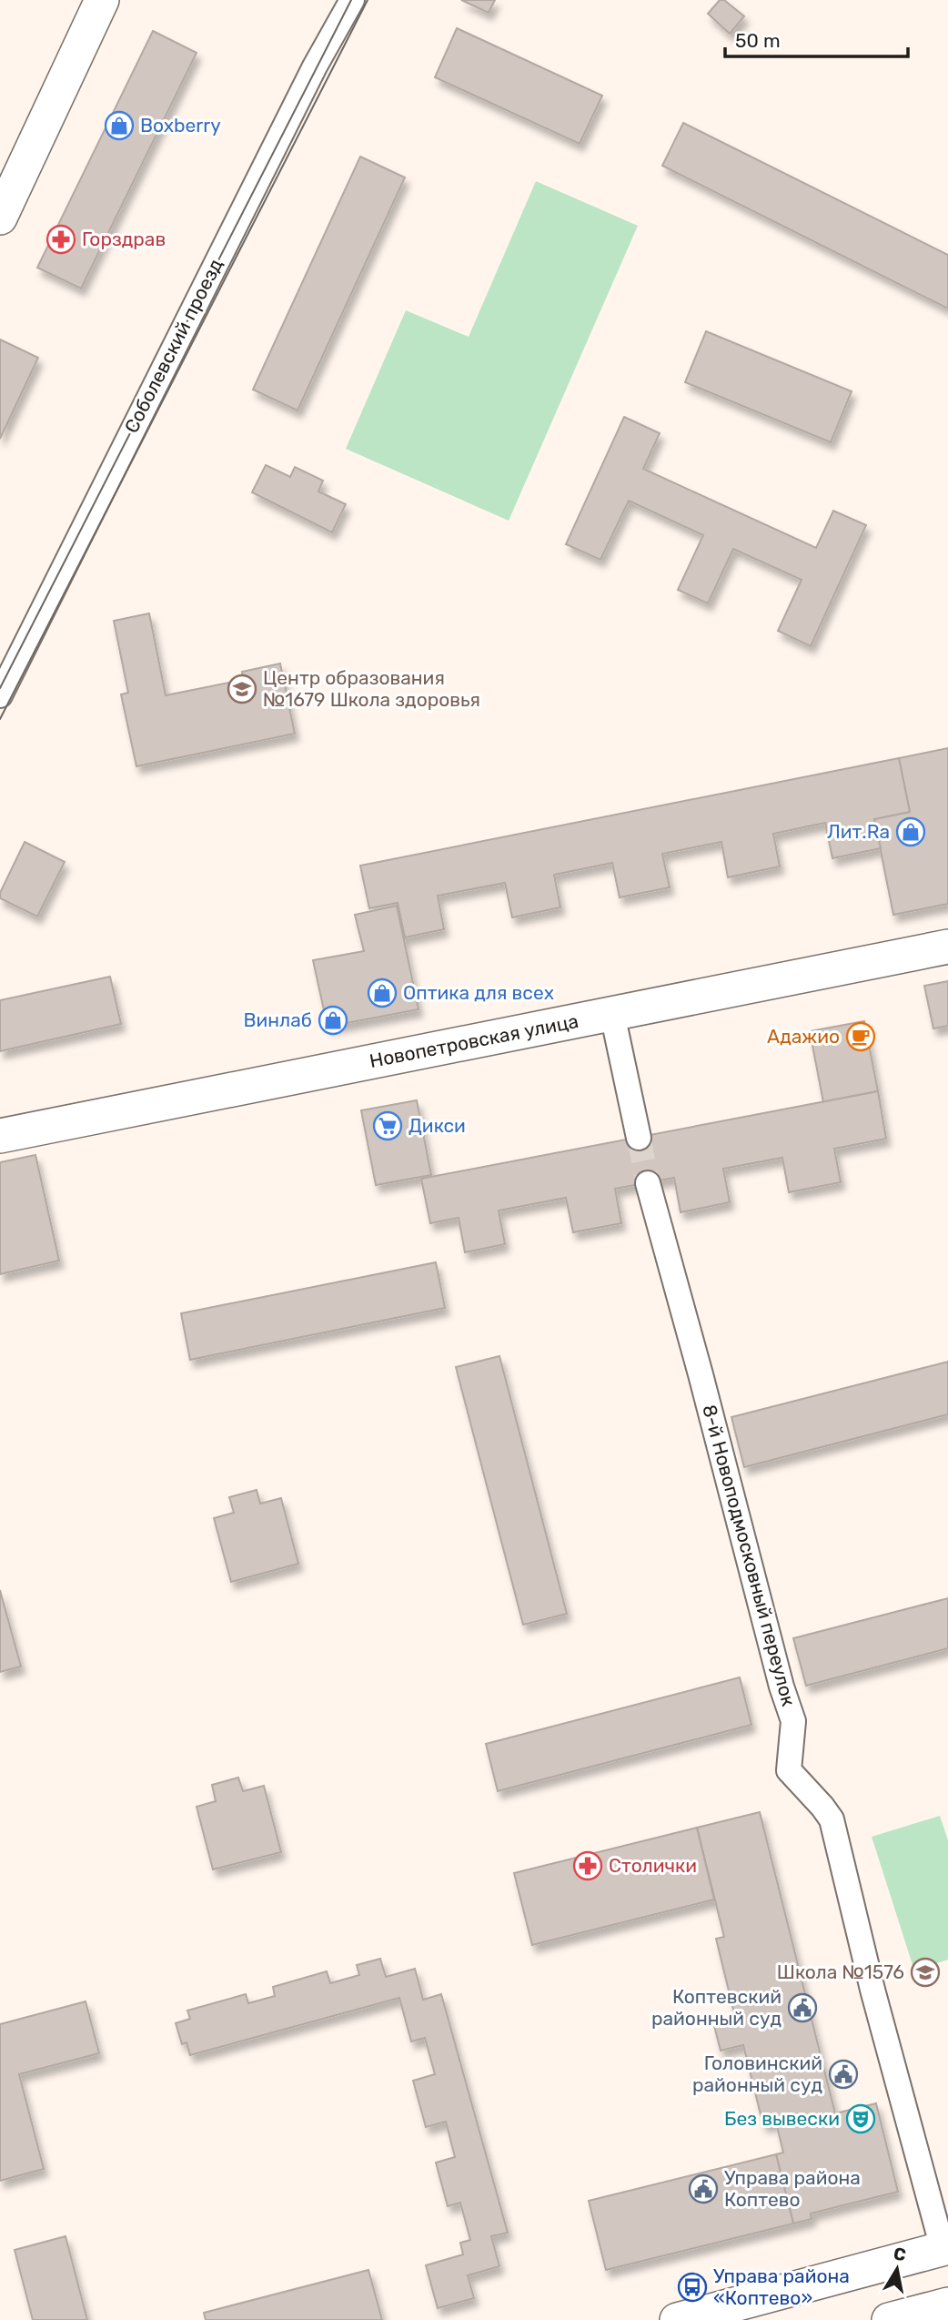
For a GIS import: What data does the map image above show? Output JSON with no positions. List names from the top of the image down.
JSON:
{
  "streets": {
    "street": ["Соболевский проезд", "Новопетровская улица", "8-й Новоподмосковный переулок"]
  },
  "places": {
    "shop": [
      "Boxberry",
      "Лит.Ra",
      "Оптика для всех",
      "Винлаб"
    ],
    "pharmacy": ["Горздрав", "Столички"],
    "school or university": ["Центр образования №1679 Школа здоровья", "Школа №1576"],
    "cafe": ["Адажио"],
    "supermarket": ["Дикси"],
    "public building": ["Коптевский районный суд", "Головинский районный суд", "Управа района Коптево"],
    "theatre": ["Без вывески"],
    "bus stop": ["Управа района «Коптево»"]
  },
  "scale_bar": "50 m",
  "north": "top"
}
